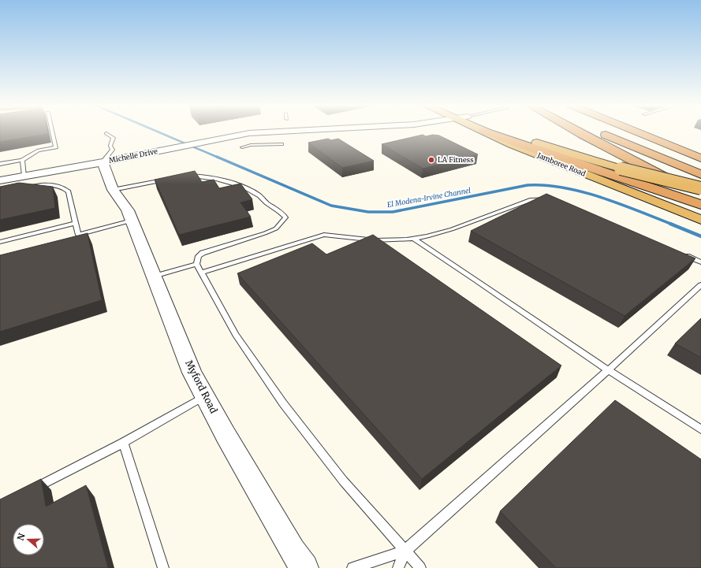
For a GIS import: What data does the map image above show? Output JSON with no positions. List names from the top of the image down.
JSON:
{
  "streets": {
    "highway": ["Jamboree Road"],
    "street": ["Michelle Drive", "Myford Road"]
  },
  "crossings": [
    ["Michelle Drive", "Myford Road"]
  ],
  "water": ["El Modena-Irvine Channel"],
  "places": ["LA Fitness"],
  "north": "left"
}
